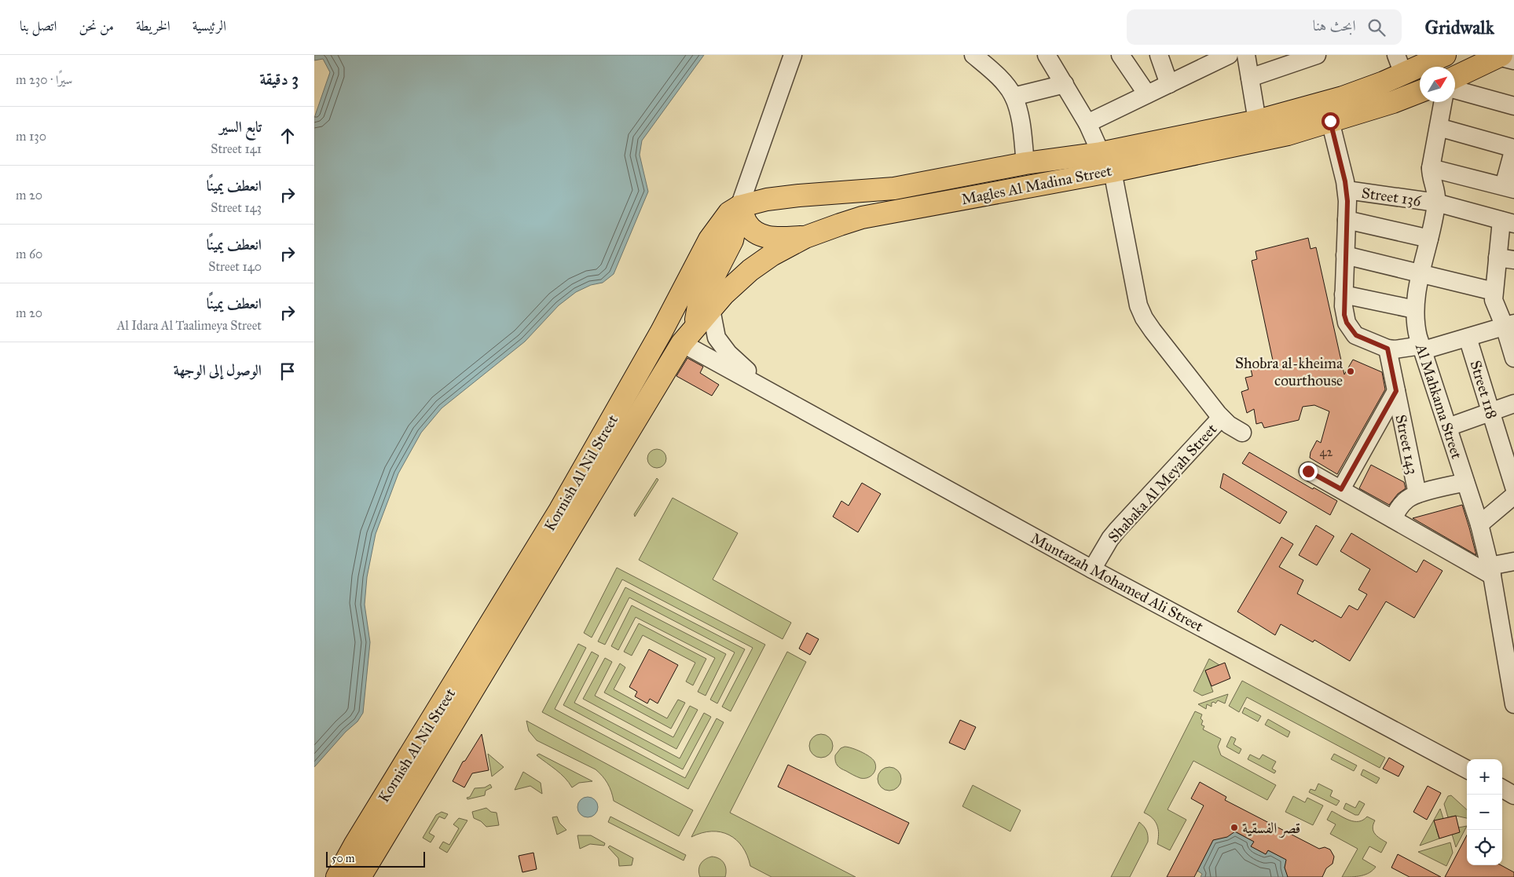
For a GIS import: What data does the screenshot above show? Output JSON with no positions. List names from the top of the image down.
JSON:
{
  "streets": {
    "highway": ["Magles Al Madina Street", "Kornish Al Nil Street"],
    "street": [
      "Street 136",
      "Street 118",
      "Al Mahkama Street",
      "Street 143",
      "Shabaka Al Meyah Street",
      "Muntazah Mohamed Ali Street"
    ]
  },
  "crossings": [
    ["Magles Al Madina Street", "Kornish Al Nil Street"],
    ["Magles Al Madina Street", "Muntazah Mohamed Ali Street"],
    ["Street 136", "Al Mahkama Street"],
    ["Kornish Al Nil Street", "Muntazah Mohamed Ali Street"],
    ["Shabaka Al Meyah Street", "Muntazah Mohamed Ali Street"]
  ],
  "places": ["Shobra al-kheima courthouse", "قصر الفسقية"],
  "house_numbers": ["42"],
  "scale_bar": "50 m",
  "north": "top right",
  "page": {
    "header": "Gridwalk",
    "search": "ابحث هنا",
    "nav": [
      "الرئيسية",
      "الخريطة",
      "من نحن",
      "اتصل بنا"
    ],
    "heading": ["3 دقيقة", "سيرًا · 230 m"],
    "list": [
      ["تابع السير", "Street 141", "130 m"],
      ["انعطف يمينًا", "Street 143", "20 m"],
      ["انعطف يمينًا", "Street 140", "60 m"],
      ["انعطف يمينًا", "Al Idara Al Taalimeya Street", "20 m"],
      "الوصول إلى الوجهة"
    ],
    "map_buttons": ["+", "−"],
    "scale": "50 m"
  }
}
